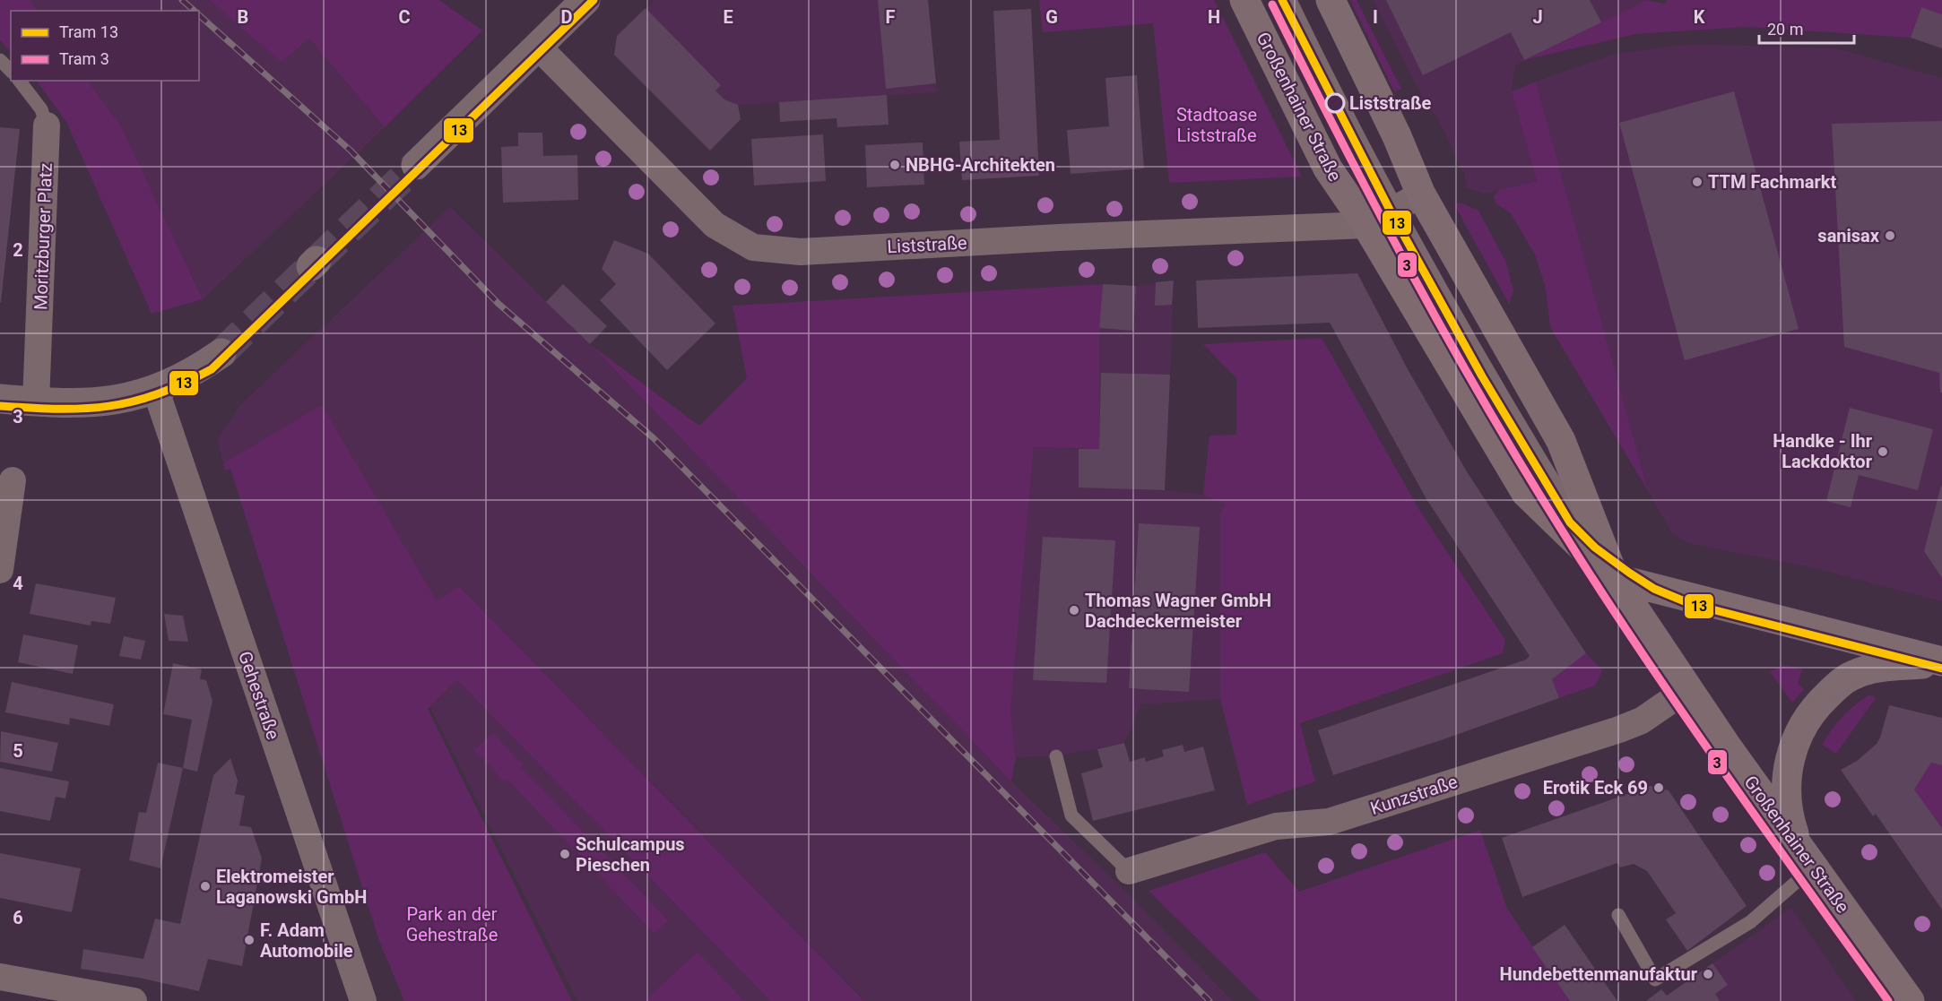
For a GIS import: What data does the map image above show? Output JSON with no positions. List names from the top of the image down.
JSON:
{
  "streets": {
    "main road": ["Großenhainer Straße"],
    "street": [
      "Moritzburger Platz",
      "Liststraße",
      "Gehestraße",
      "Kunzstraße"
    ]
  },
  "crossings": [
    ["Großenhainer Straße", "Liststraße"],
    ["Großenhainer Straße", "Kunzstraße"]
  ],
  "parks": ["Stadtoase Liststraße", "Park an der Gehestraße"],
  "places": [
    "Liststraße",
    "NBHG-Architekten",
    "TTM Fachmarkt",
    "sanisax",
    "Handke - Ihr Lackdoktor",
    "Thomas Wagner GmbH Dachdeckermeister",
    "Erotik Eck 69",
    "Schulcampus Pieschen",
    "Elektromeister Laganowski GmbH",
    "F. Adam Automobile",
    "Hundebettenmanufaktur"
  ],
  "lines": ["tram line 13", "tram line 3"],
  "legend": ["Tram 13", "Tram 3"],
  "scale_bar": "20 m",
  "grid": {
    "columns": [
      "B",
      "C",
      "D",
      "E",
      "F",
      "G",
      "H",
      "I",
      "J",
      "K"
    ],
    "rows": [
      "2",
      "3",
      "4",
      "5",
      "6"
    ]
  }
}
